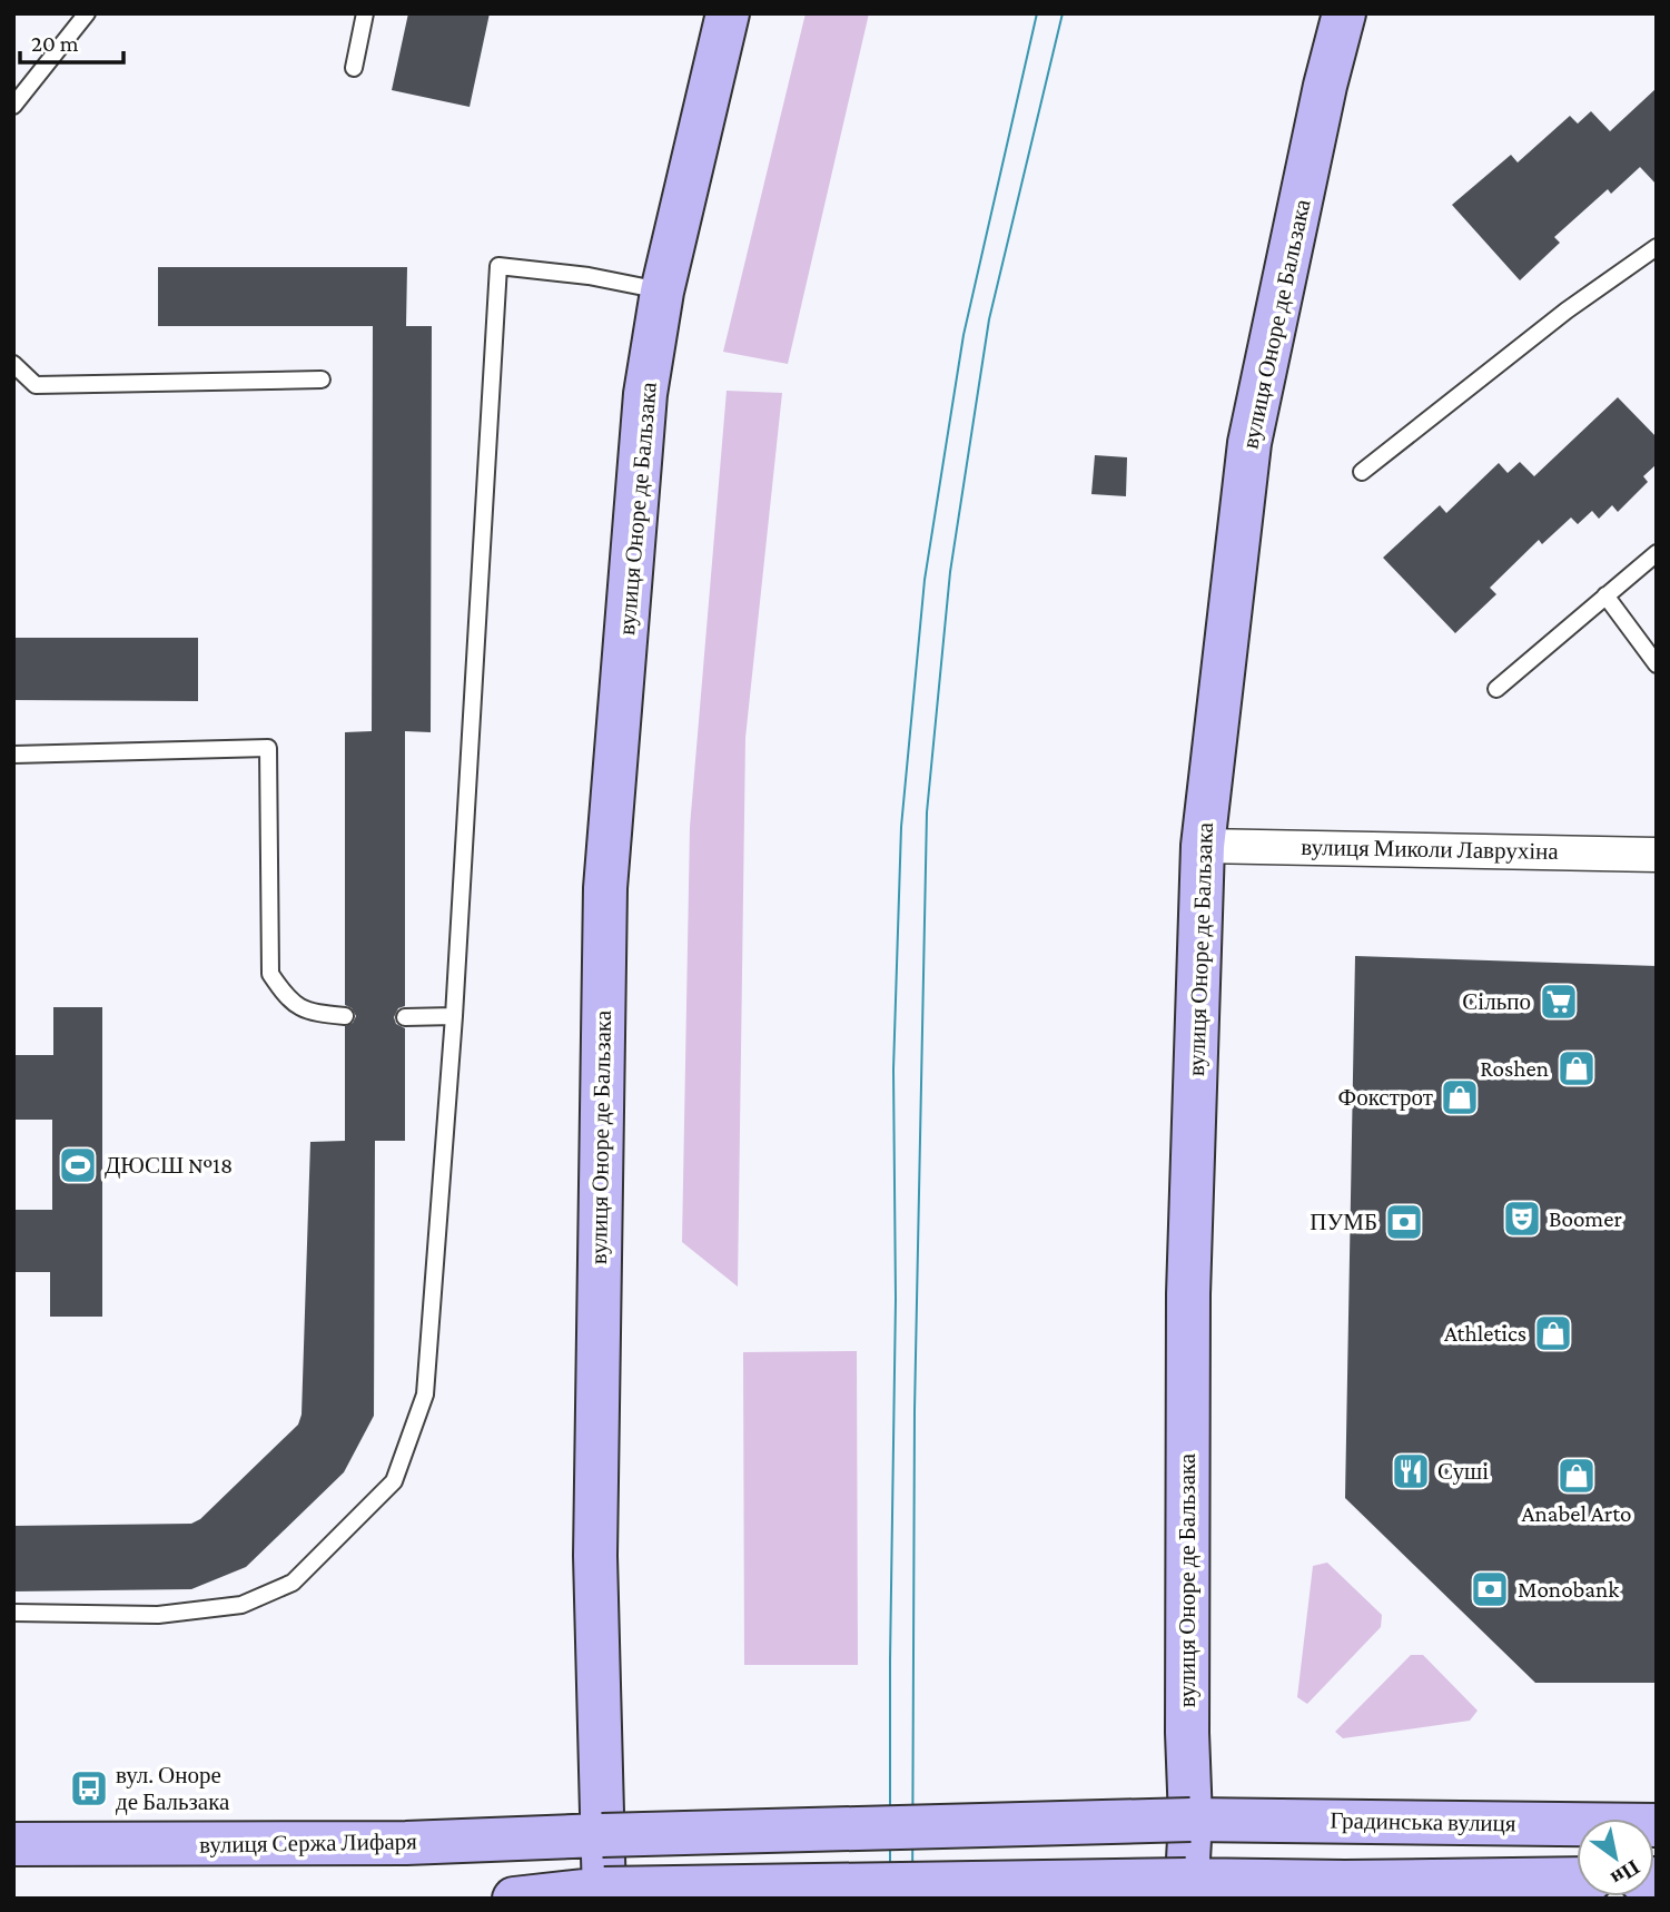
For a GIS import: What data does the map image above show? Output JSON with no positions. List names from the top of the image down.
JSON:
{
  "streets": {
    "street": [
      "вулиця Оноре де Бальзака",
      "вулиця Миколи Лаврухіна",
      "Градинська вулиця",
      "вулиця Сержа Лифаря"
    ]
  },
  "crossings": [
    ["вулиця Оноре де Бальзака", "вулиця Миколи Лаврухіна"],
    ["вулиця Оноре де Бальзака", "Градинська вулиця"],
    ["вулиця Оноре де Бальзака", "вулиця Сержа Лифаря"],
    ["Градинська вулиця", "вулиця Сержа Лифаря"]
  ],
  "places": {
    "supermarket": ["Сільпо"],
    "shop": [
      "Roshen",
      "Фокстрот",
      "Athletics",
      "Anabel Arto"
    ],
    "sports": ["ДЮСШ №18"],
    "theatre": ["Boomer"],
    "bank": ["ПУМБ", "Monobank"],
    "restaurant": ["Суші"],
    "bus stop": ["вул. Оноре де Бальзака"]
  },
  "scale_bar": "20 m",
  "north": "bottom right"
}
